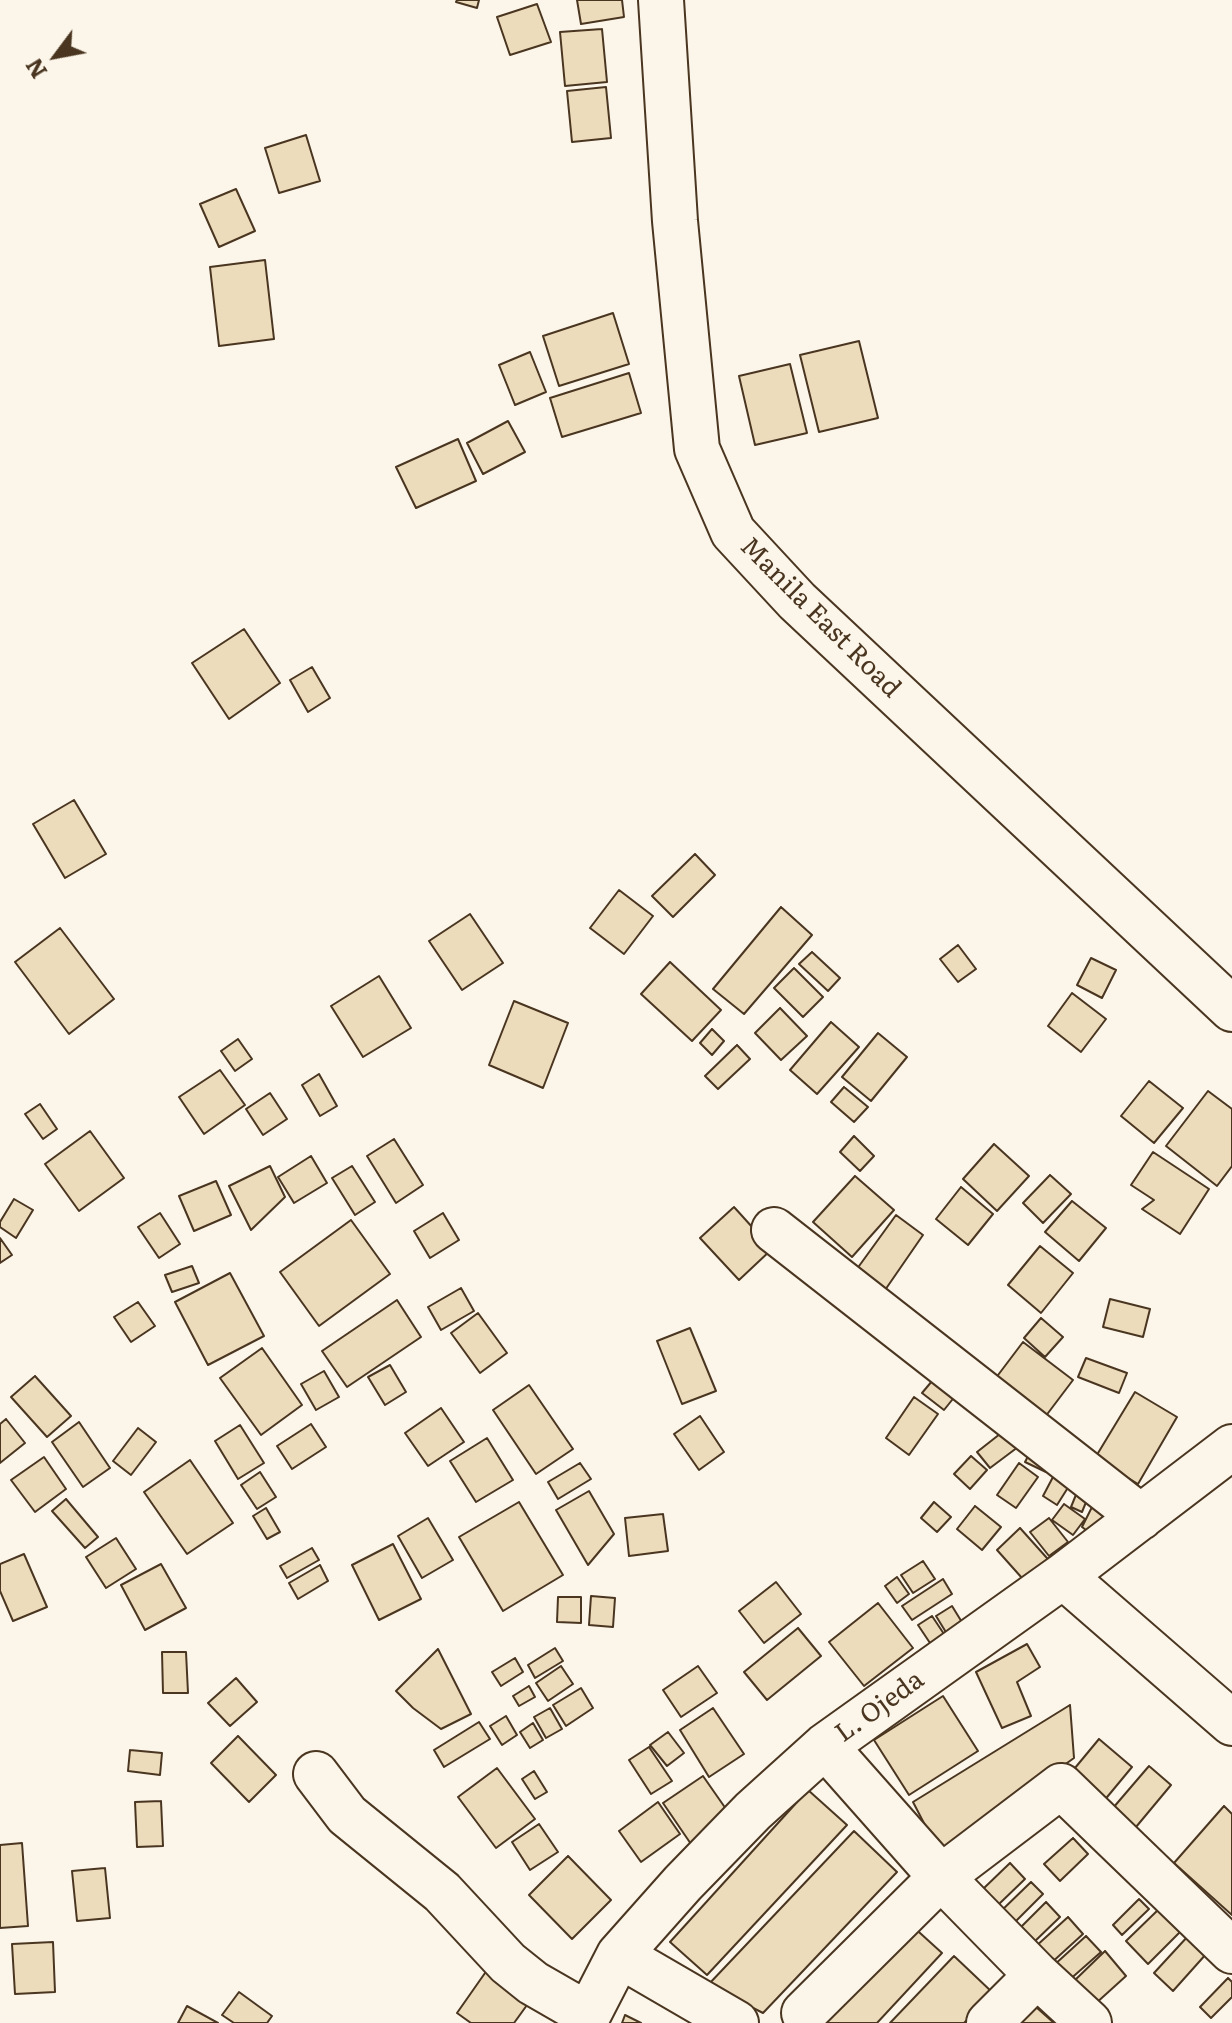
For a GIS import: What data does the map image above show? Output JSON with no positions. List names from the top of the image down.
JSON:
{
  "streets": {
    "street": ["Manila East Road", "L. Ojeda"]
  },
  "north": "bottom left"
}
